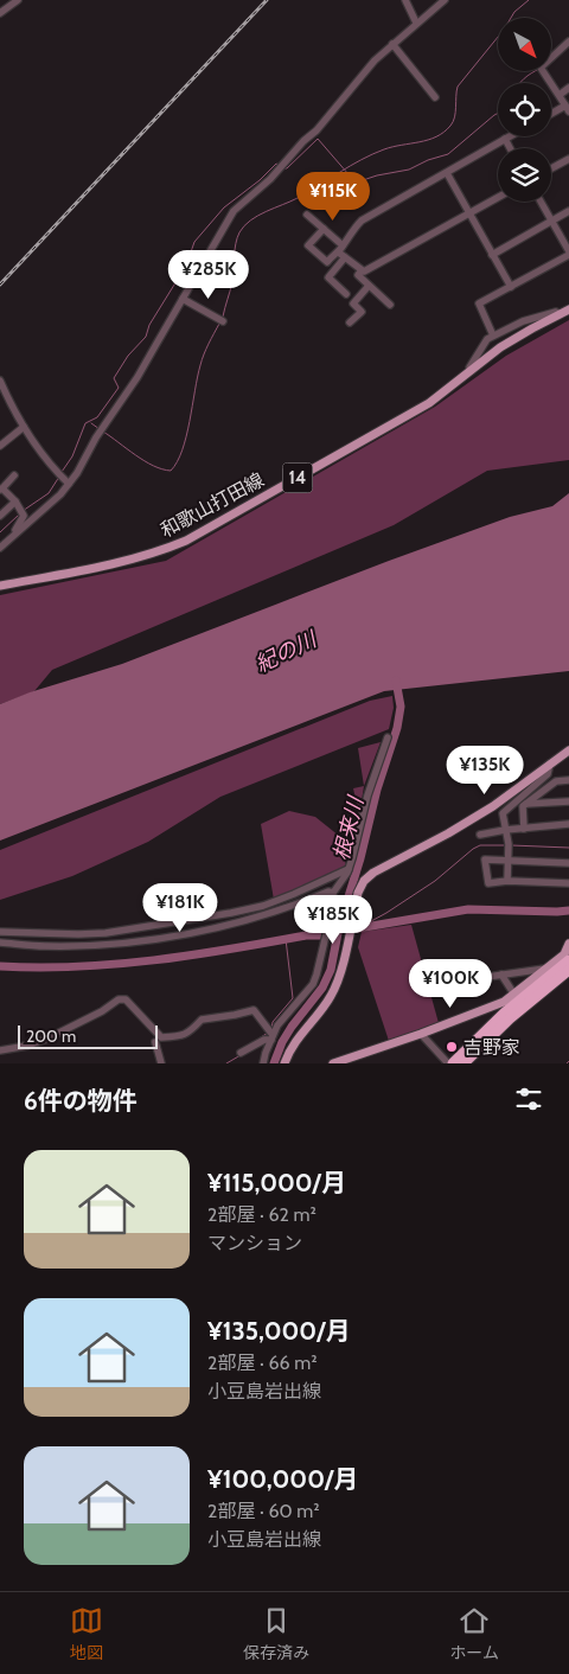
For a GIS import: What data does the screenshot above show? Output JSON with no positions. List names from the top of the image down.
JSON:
{
  "streets": {
    "main road": ["14", "和歌山打田線"]
  },
  "water": ["紀の川", "根来川"],
  "places": ["吉野家"],
  "scale_bar": "200 m",
  "north": "bottom right",
  "page": {
    "price": [
      "¥115K",
      "¥285K",
      "¥135K",
      "¥181K",
      "¥185K",
      "¥100K"
    ],
    "scale": "200 m",
    "heading": "6件の物件",
    "list": [
      {
        "name": "¥115,000/月",
        "note": "2部屋 · 62 m² · マンション"
      },
      {
        "name": "¥135,000/月",
        "note": "2部屋 · 66 m² · 小豆島岩出線"
      },
      {
        "name": "¥100,000/月",
        "note": "2部屋 · 60 m² · 小豆島岩出線"
      }
    ],
    "tabs": ["地図", "保存済み", "ホーム"]
  }
}
